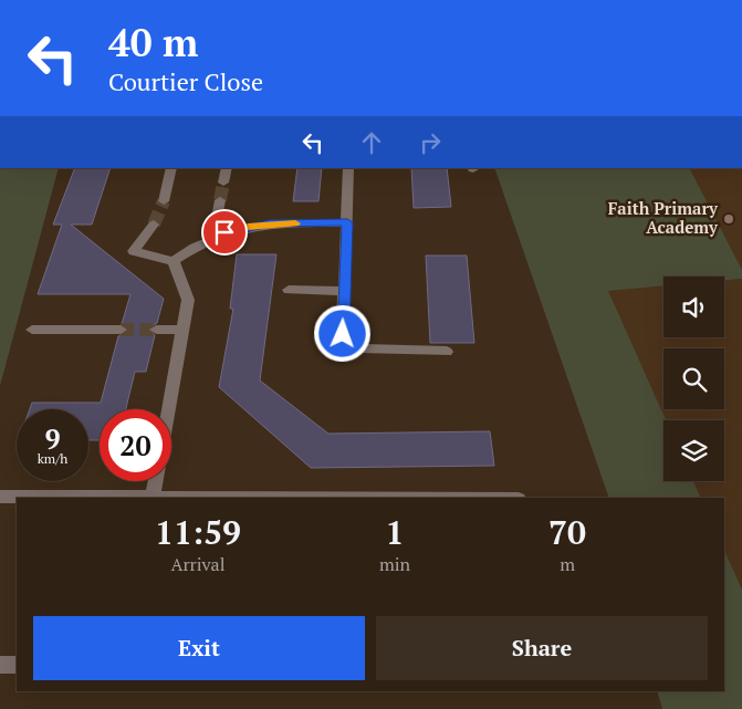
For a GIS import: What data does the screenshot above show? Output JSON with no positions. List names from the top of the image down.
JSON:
{
  "places": ["Faith Primary Academy"],
  "page": {
    "turn": ["40 m", "Courtier Close"],
    "speed": "9 km/h",
    "limit": "20",
    "eta": [
      "11:59",
      "Arrival",
      "1",
      "min",
      "70",
      "m"
    ],
    "buttons": ["Exit", "Share"]
  }
}
